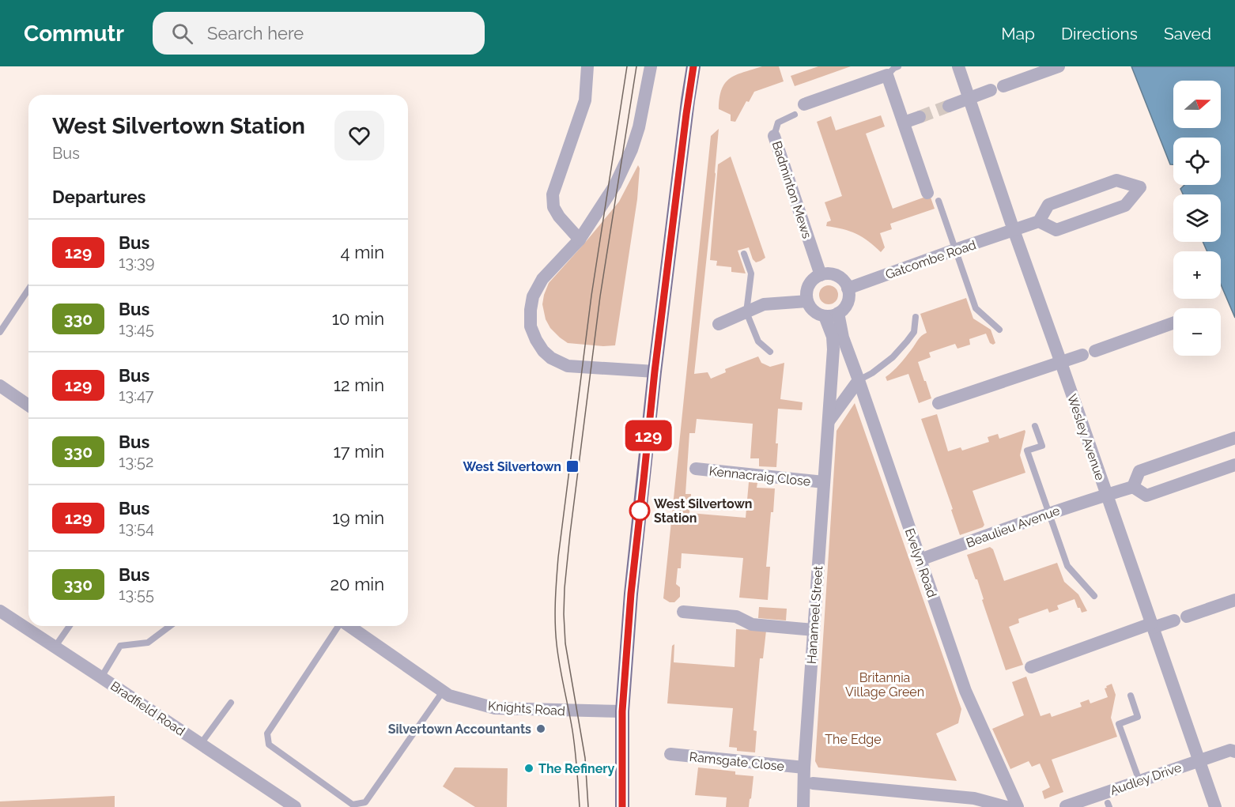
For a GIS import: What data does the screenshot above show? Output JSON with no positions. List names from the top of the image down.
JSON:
{
  "streets": {
    "street": [
      "Badminton Mews",
      "Gatcombe Road",
      "Wesley Avenue",
      "Kennacraig Close",
      "Beaulieu Avenue",
      "Evelyn Road",
      "Hanameel Street",
      "Bradfield Road",
      "Knights Road",
      "Ramsgate Close",
      "Audley Drive"
    ]
  },
  "crossings": [
    ["Badminton Mews", "Gatcombe Road"],
    ["Badminton Mews", "Evelyn Road"],
    ["Badminton Mews", "Hanameel Street"],
    ["Gatcombe Road", "Wesley Avenue"],
    ["Gatcombe Road", "Evelyn Road"],
    ["Gatcombe Road", "Hanameel Street"],
    ["Wesley Avenue", "Beaulieu Avenue"],
    ["Wesley Avenue", "Audley Drive"],
    ["Kennacraig Close", "Hanameel Street"],
    ["Beaulieu Avenue", "Evelyn Road"],
    ["Evelyn Road", "Hanameel Street"],
    ["Hanameel Street", "Ramsgate Close"]
  ],
  "parks": ["Britannia Village Green", "The Edge"],
  "places": {
    "transit": ["West Silvertown"],
    "other": ["West Silvertown Station", "Silvertown Accountants", "The Refinery"]
  },
  "lines": ["bus line 129"],
  "north": "right",
  "page": {
    "header": "Commutr",
    "search": "Search here",
    "nav": ["Map", "Directions", "Saved"],
    "on_map": "129",
    "map_buttons": ["+", "−"],
    "heading": [
      ["West Silvertown Station", "Bus"],
      "Departures"
    ],
    "list": [
      {
        "mark": "129",
        "name": "Bus",
        "note": "13:39",
        "value": "4 min"
      },
      {
        "mark": "330",
        "name": "Bus",
        "note": "13:45",
        "value": "10 min"
      },
      {
        "mark": "129",
        "name": "Bus",
        "note": "13:47",
        "value": "12 min"
      },
      {
        "mark": "330",
        "name": "Bus",
        "note": "13:52",
        "value": "17 min"
      },
      {
        "mark": "129",
        "name": "Bus",
        "note": "13:54",
        "value": "19 min"
      },
      {
        "mark": "330",
        "name": "Bus",
        "note": "13:55",
        "value": "20 min"
      }
    ]
  }
}
